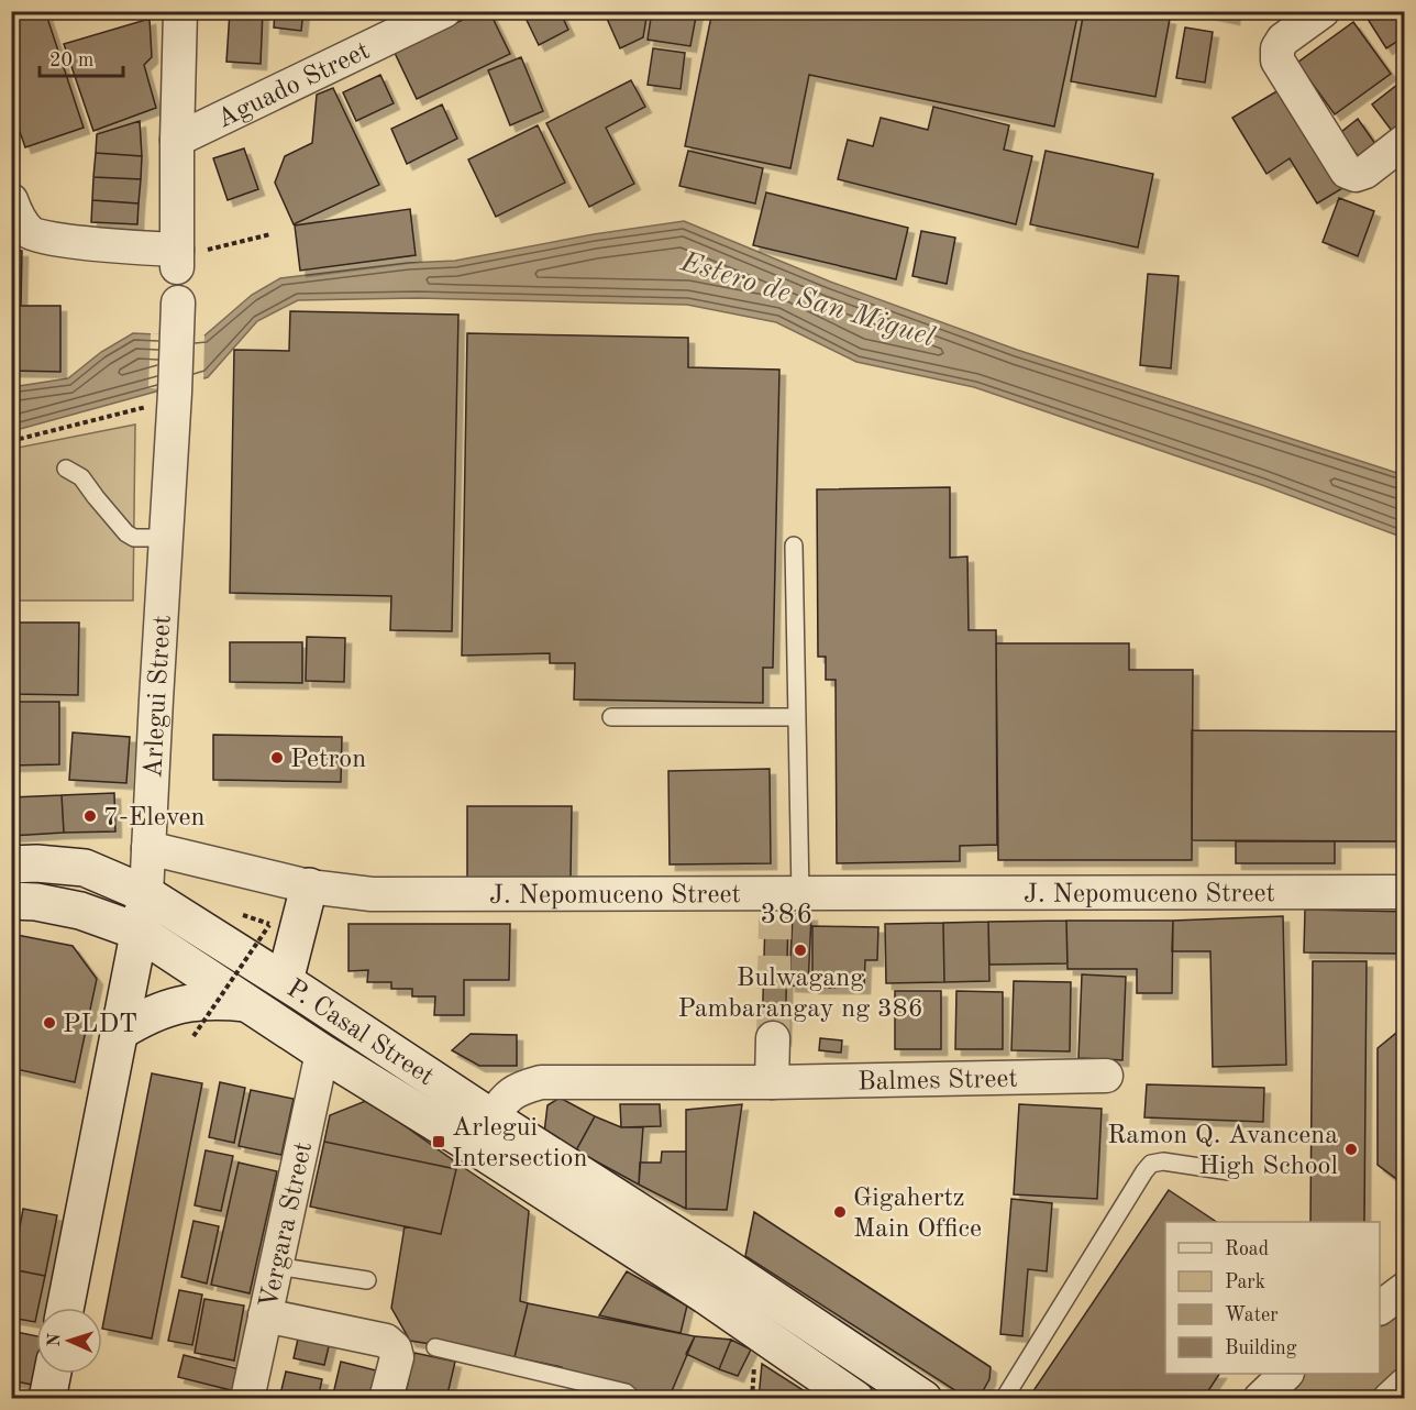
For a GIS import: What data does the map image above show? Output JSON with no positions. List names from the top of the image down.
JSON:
{
  "streets": {
    "main road": ["Arlegui Street", "P. Casal Street"],
    "street": [
      "Aguado Street",
      "J. Nepomuceno Street",
      "Balmes Street",
      "Vergara Street"
    ]
  },
  "crossings": [
    ["Aguado Street", "Arlegui Street"],
    ["Arlegui Street", "J. Nepomuceno Street"],
    ["Arlegui Street", "P. Casal Street"],
    ["P. Casal Street", "Balmes Street"],
    ["P. Casal Street", "Vergara Street"]
  ],
  "districts": ["386"],
  "water": ["Estero de San Miguel"],
  "places": {
    "other": [
      "Petron",
      "7-Eleven",
      "Bulwagang Pambarangay ng 386",
      "PLDT",
      "Ramon Q. Avancena High School",
      "Gigahertz Main Office"
    ],
    "transit": ["Arlegui Intersection"]
  },
  "legend": [
    "Road",
    "Park",
    "Water",
    "Building"
  ],
  "scale_bar": "20 m",
  "north": "left"
}
